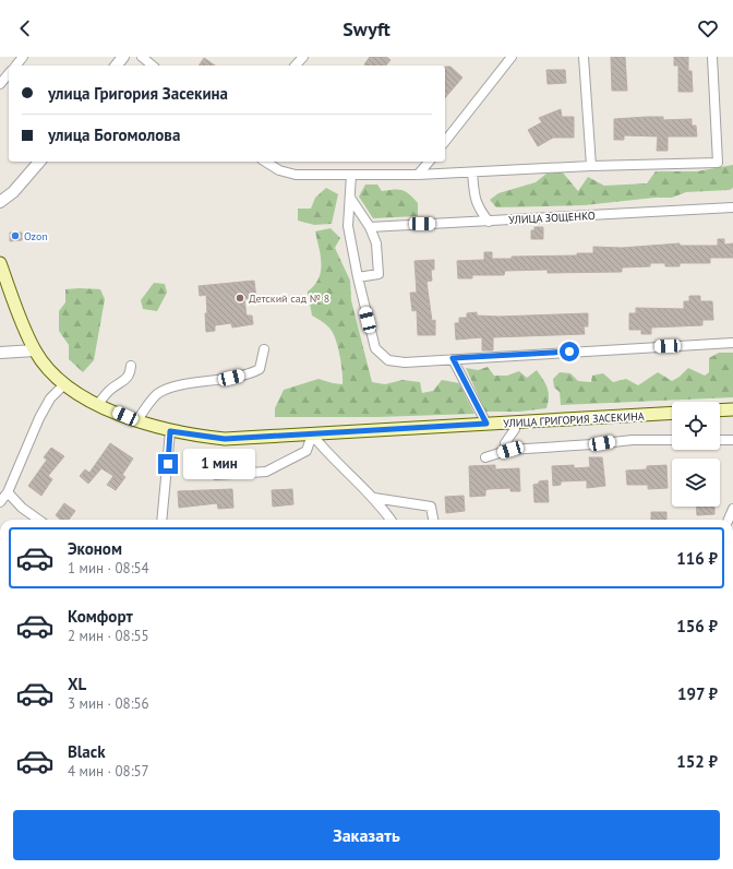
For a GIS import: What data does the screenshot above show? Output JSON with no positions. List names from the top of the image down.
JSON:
{
  "streets": {
    "main road": ["УЛИЦА ГРИГОРИЯ ЗАСЕКИНА"],
    "street": ["УЛИЦА ЗОЩЕНКО"]
  },
  "places": ["Ozon", "Детский сад № 8"],
  "page": {
    "header": "Swyft",
    "banner": ["улица Григория Засекина", "улица Богомолова"],
    "bubble": "1 мин",
    "list": [
      {
        "name": "Эконом",
        "note": "1 мин · 08:54",
        "value": "116 ₽"
      },
      {
        "name": "Комфорт",
        "note": "2 мин · 08:55",
        "value": "156 ₽"
      },
      {
        "name": "XL",
        "note": "3 мин · 08:56",
        "value": "197 ₽"
      },
      {
        "name": "Black",
        "note": "4 мин · 08:57",
        "value": "152 ₽"
      }
    ],
    "buttons": "Заказать"
  }
}
